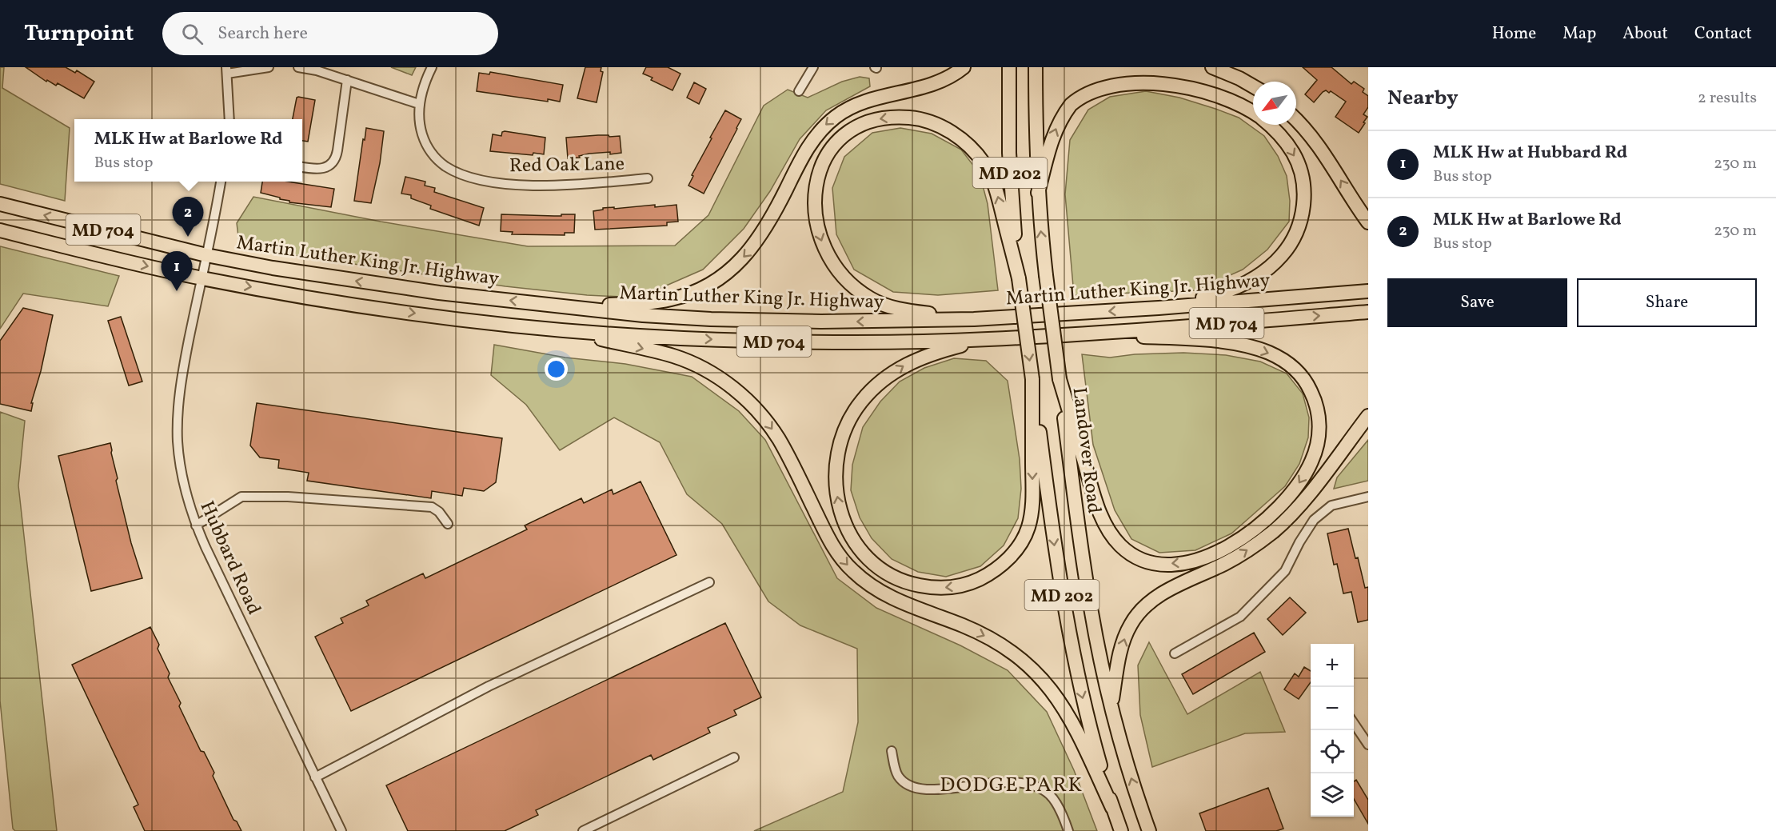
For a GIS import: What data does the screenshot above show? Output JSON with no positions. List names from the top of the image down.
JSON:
{
  "streets": {
    "main road": [
      "MD 202",
      "MD 704",
      "Martin Luther King Jr. Highway",
      "Landover Road"
    ],
    "street": ["Red Oak Lane", "Hubbard Road"]
  },
  "crossings": [
    ["Martin Luther King Jr. Highway", "Hubbard Road"]
  ],
  "districts": ["DODGE PARK"],
  "north": "bottom left",
  "page": {
    "header": "Turnpoint",
    "search": "Search here",
    "nav": [
      "Home",
      "Map",
      "About",
      "Contact"
    ],
    "heading": ["Nearby", "2 results"],
    "popup": ["MLK Hw at Barlowe Rd", "Bus stop"],
    "list": [
      {
        "mark": "1",
        "name": "MLK Hw at Hubbard Rd",
        "note": "Bus stop",
        "value": "230 m"
      },
      {
        "mark": "2",
        "name": "MLK Hw at Barlowe Rd",
        "note": "Bus stop",
        "value": "230 m"
      }
    ],
    "pins": ["2", "1"],
    "buttons": ["Save", "Share"],
    "map_buttons": ["+", "−"]
  }
}
